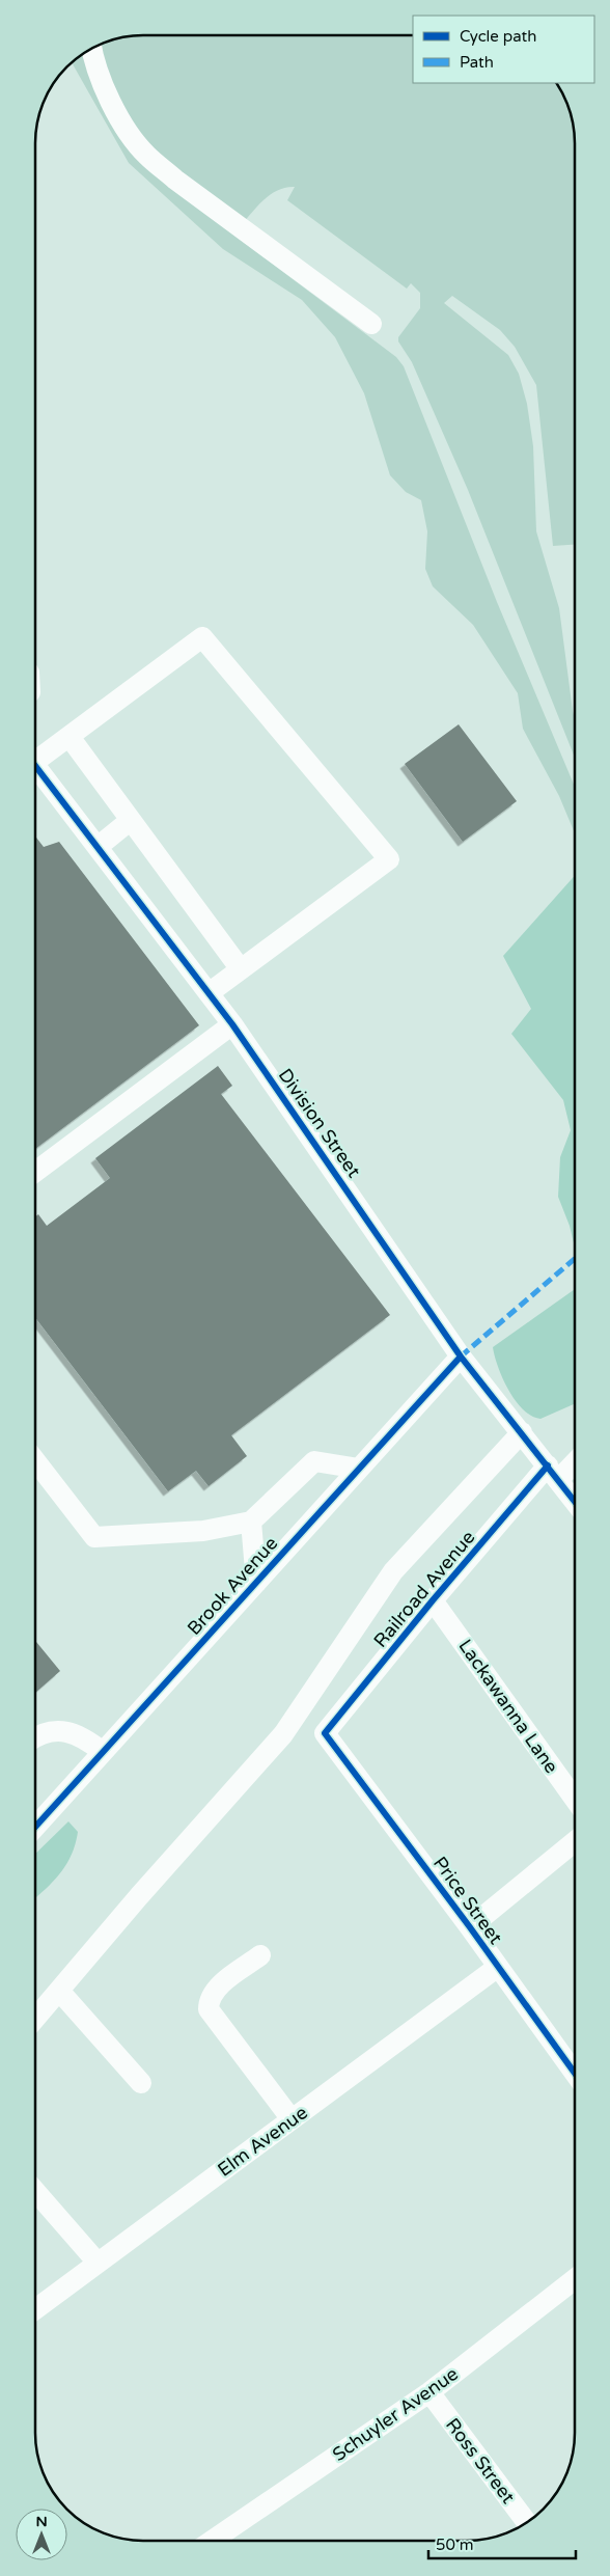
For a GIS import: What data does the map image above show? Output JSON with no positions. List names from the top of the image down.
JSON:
{
  "streets": {
    "street": [
      "Division Street",
      "Brook Avenue",
      "Railroad Avenue",
      "Lackawanna Lane",
      "Price Street",
      "Elm Avenue",
      "Schuyler Avenue",
      "Ross Street"
    ]
  },
  "crossings": [
    ["Division Street", "Brook Avenue"],
    ["Division Street", "Railroad Avenue"],
    ["Railroad Avenue", "Lackawanna Lane"],
    ["Railroad Avenue", "Price Street"],
    ["Price Street", "Elm Avenue"],
    ["Schuyler Avenue", "Ross Street"]
  ],
  "legend": ["Cycle path", "Path"],
  "scale_bar": "50 m",
  "north": "top"
}
